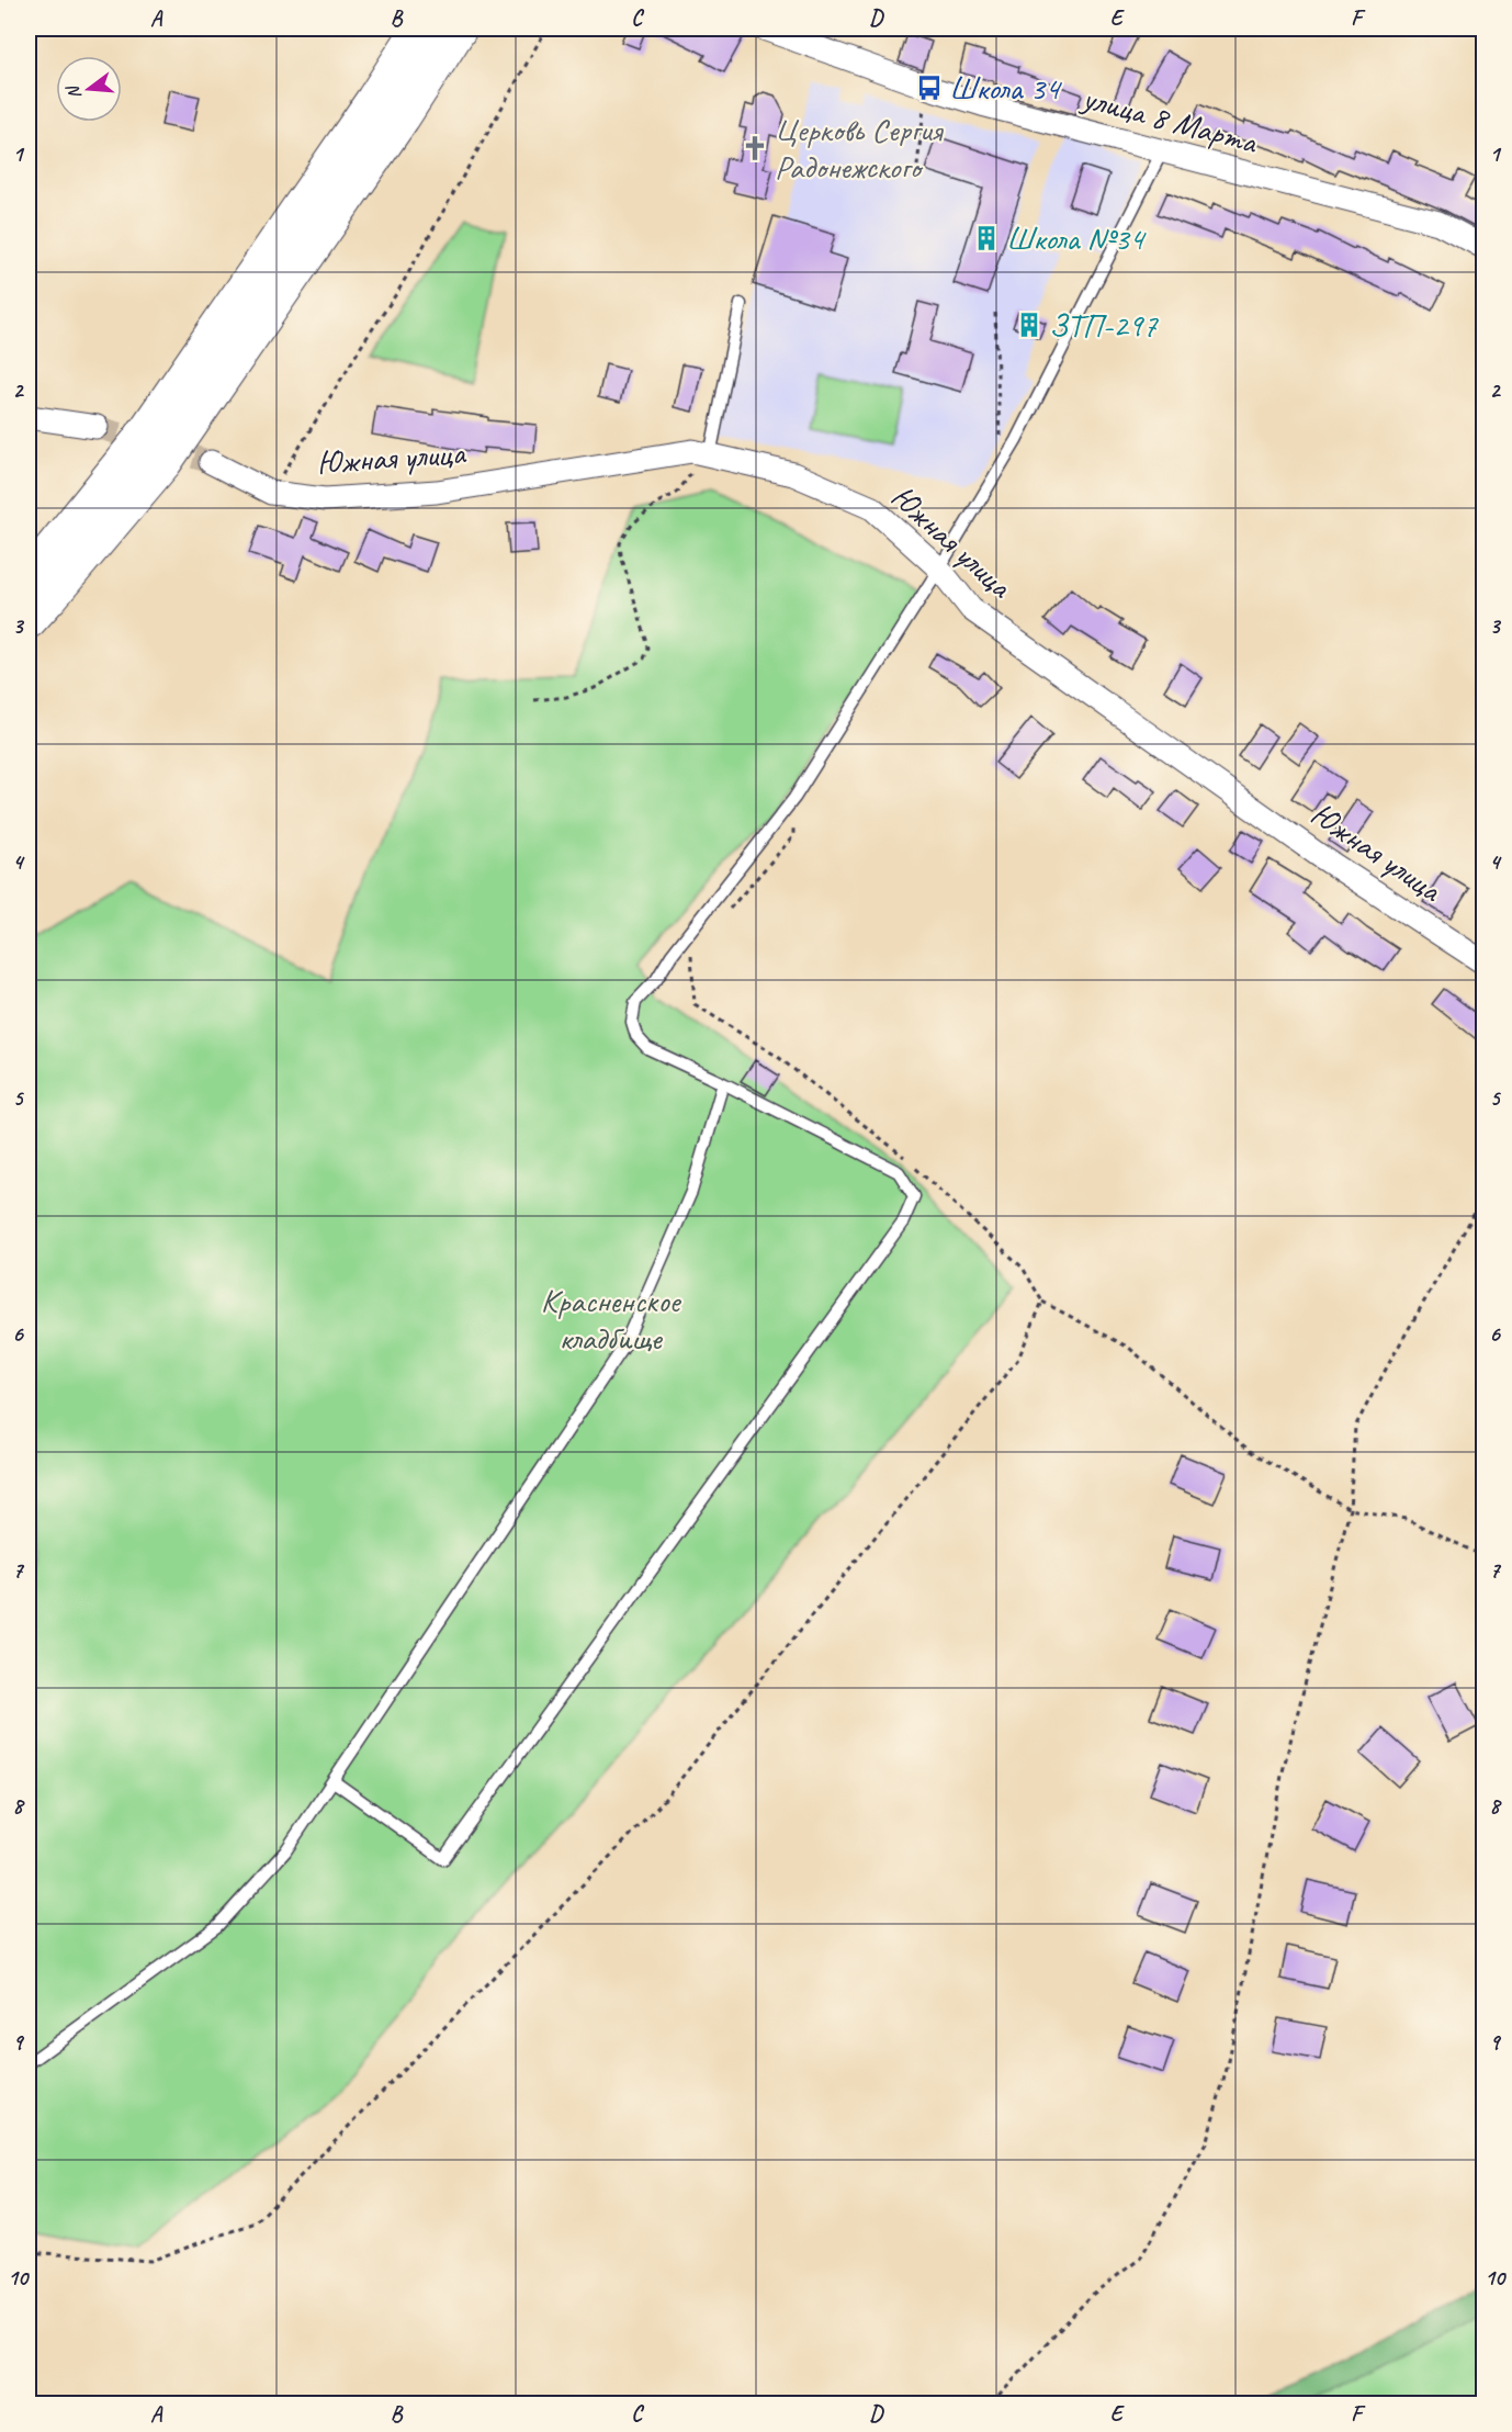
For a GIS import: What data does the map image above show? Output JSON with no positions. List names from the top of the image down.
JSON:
{
  "streets": {
    "street": ["улица 8 Марта", "Южная улица"]
  },
  "parks": ["Красненское кладбище"],
  "places": {
    "bus stop": ["Школа 34"],
    "church": ["Церковь Сергия Радонежского"],
    "building": ["Школа №34", "ЗТП-297"]
  },
  "north": "left",
  "grid": {
    "columns": [
      "A",
      "B",
      "C",
      "D",
      "E",
      "F"
    ],
    "rows": [
      "1",
      "2",
      "3",
      "4",
      "5",
      "6",
      "7",
      "8",
      "9",
      "10"
    ]
  }
}
